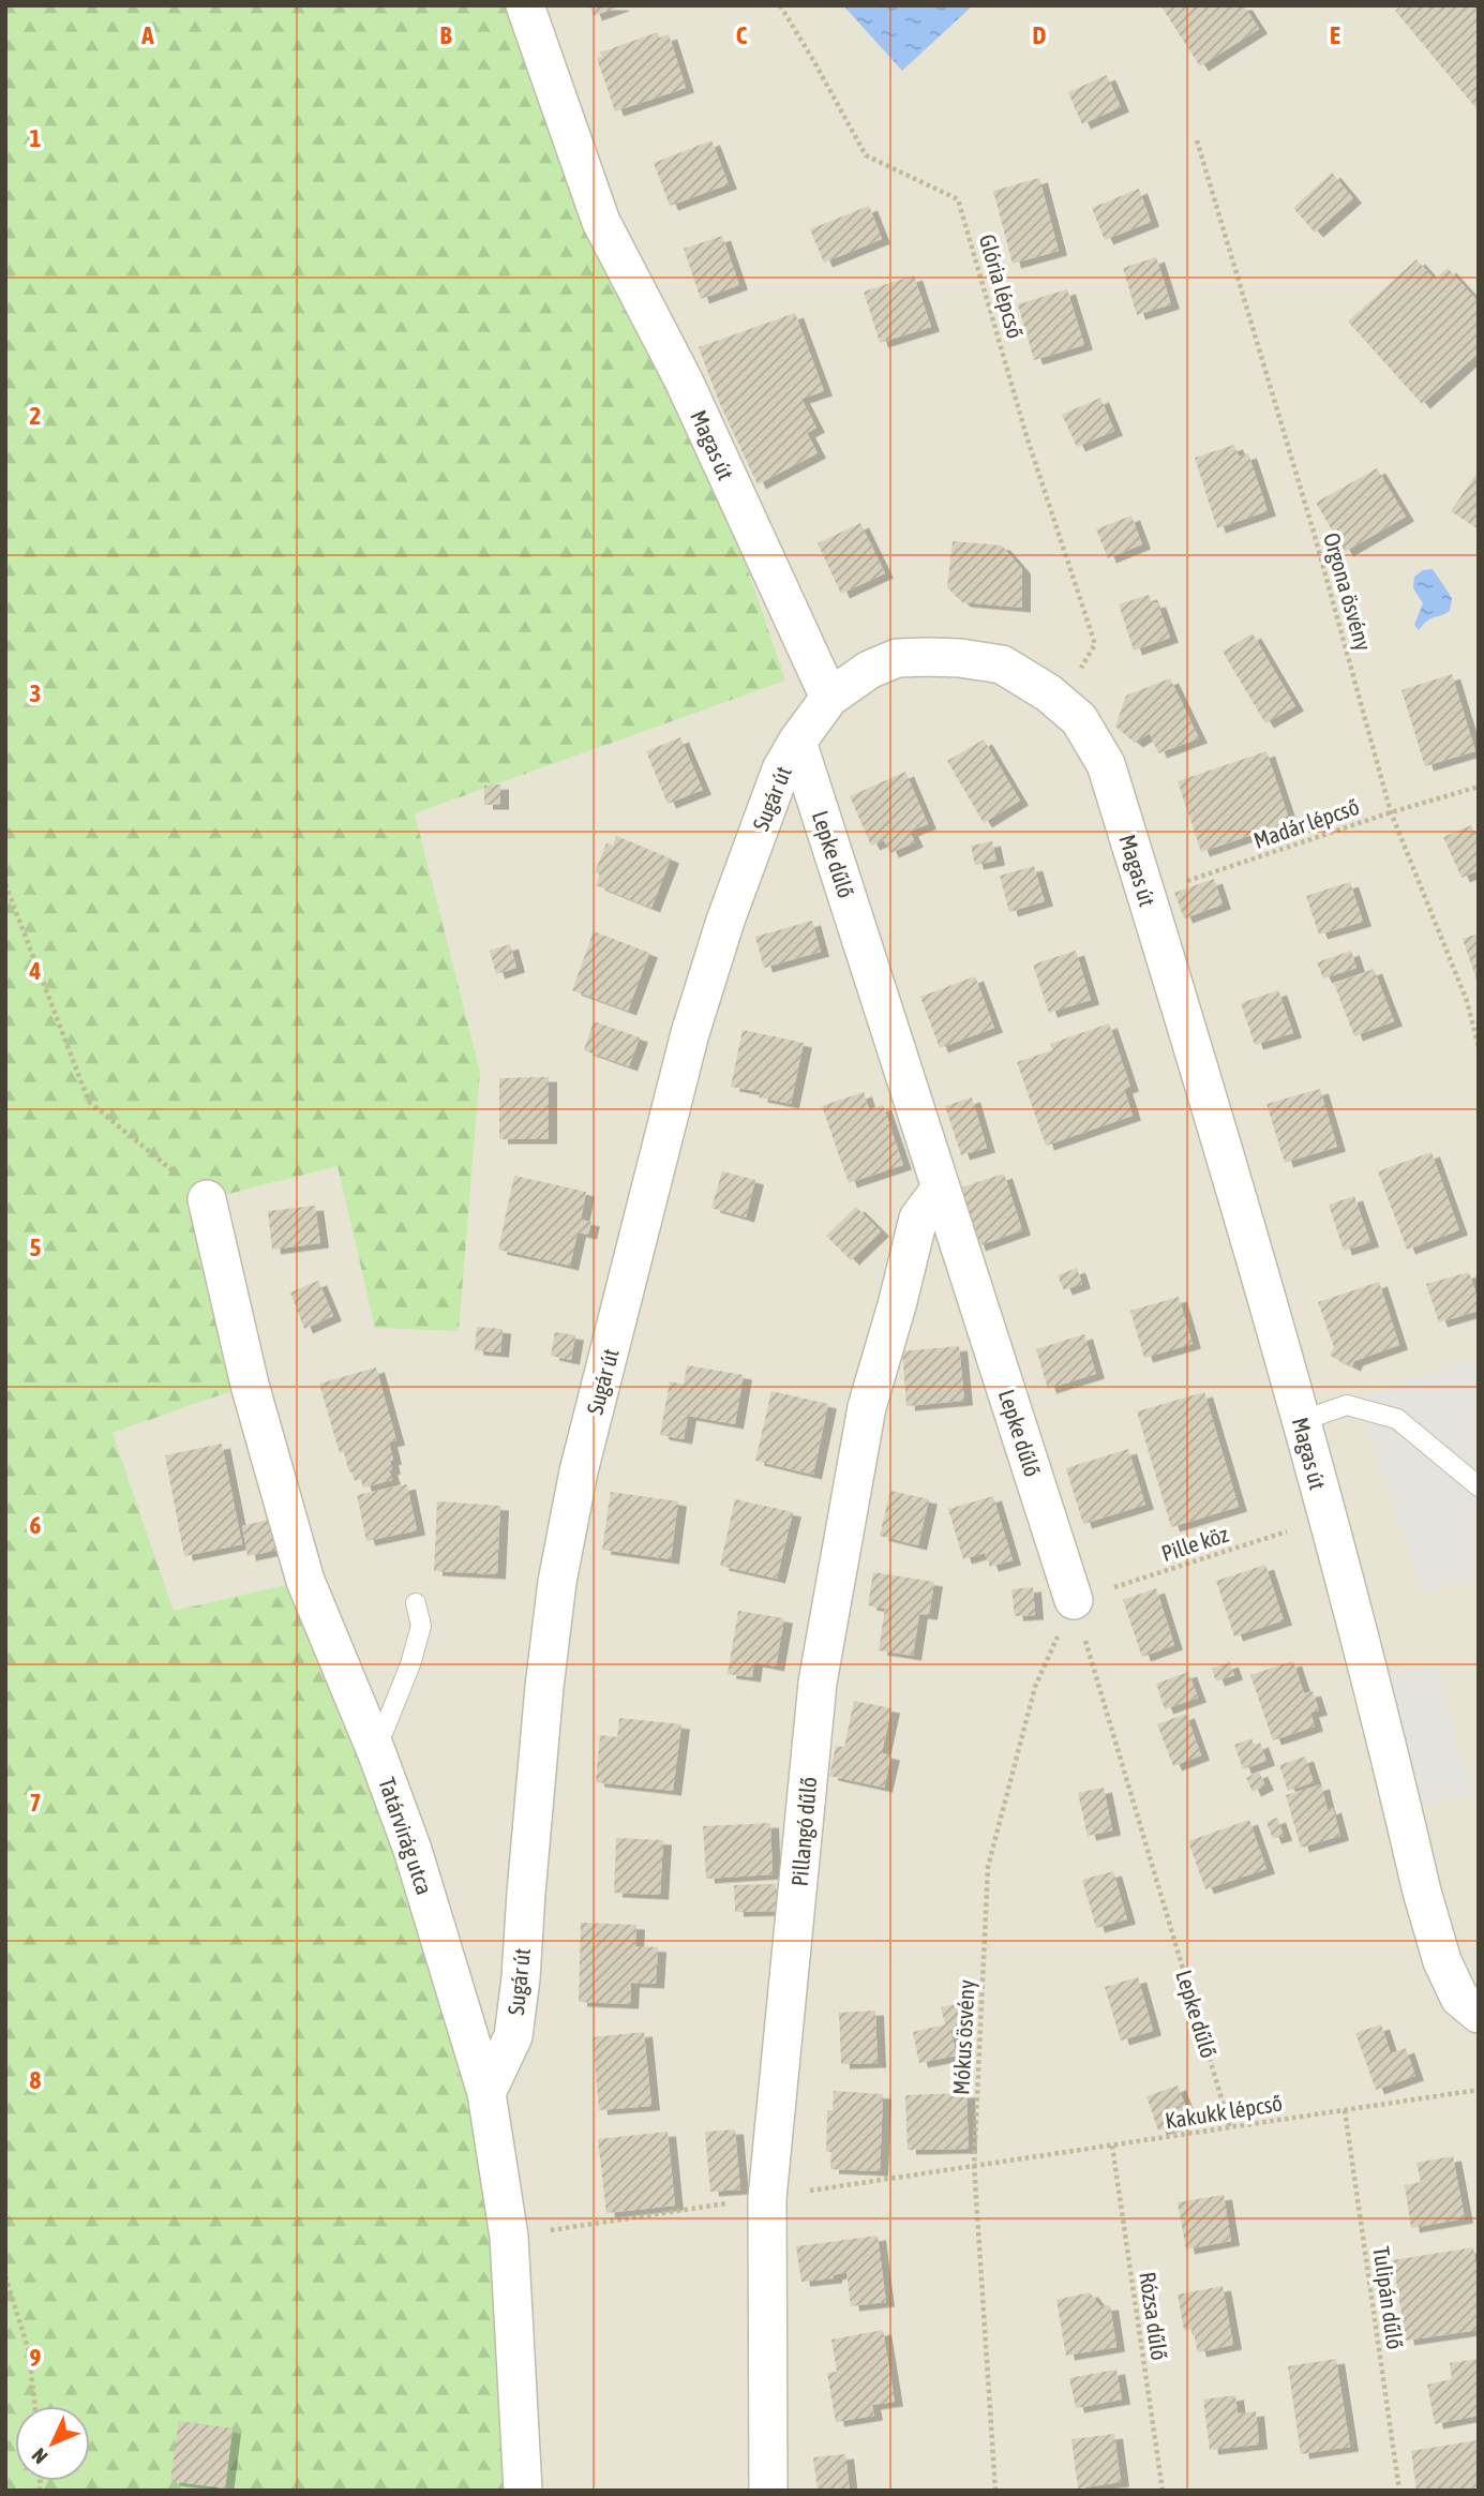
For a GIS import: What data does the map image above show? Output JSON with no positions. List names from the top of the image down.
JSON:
{
  "streets": {
    "street": [
      "Magas út",
      "Sugár út",
      "Lepke dűlő",
      "Pillangó dűlő",
      "Tatárvirág utca"
    ],
    "path": [
      "Glória lépcső",
      "Orgona ösvény",
      "Madár lépcső",
      "Pille köz",
      "Mókus ösvény",
      "Kakukk lépcső",
      "Tulipán dűlő",
      "Rózsa dűlő"
    ]
  },
  "crossings": [
    ["Magas út", "Sugár út"],
    ["Magas út", "Madár lépcső"],
    ["Magas út", "Pille köz"],
    ["Orgona ösvény", "Madár lépcső"],
    ["Sugár út", "Lepke dűlő"],
    ["Sugár út", "Tatárvirág utca"],
    ["Lepke dűlő", "Pille köz"],
    ["Lepke dűlő", "Pillangó dűlő"],
    ["Lepke dűlő", "Mókus ösvény"],
    ["Lepke dűlő", "Kakukk lépcső"],
    ["Pille köz", "Mókus ösvény"],
    ["Mókus ösvény", "Kakukk lépcső"],
    ["Kakukk lépcső", "Tulipán dűlő"],
    ["Kakukk lépcső", "Rózsa dűlő"]
  ],
  "north": "bottom left",
  "grid": {
    "columns": [
      "A",
      "B",
      "C",
      "D",
      "E"
    ],
    "rows": [
      "1",
      "2",
      "3",
      "4",
      "5",
      "6",
      "7",
      "8",
      "9"
    ]
  }
}
